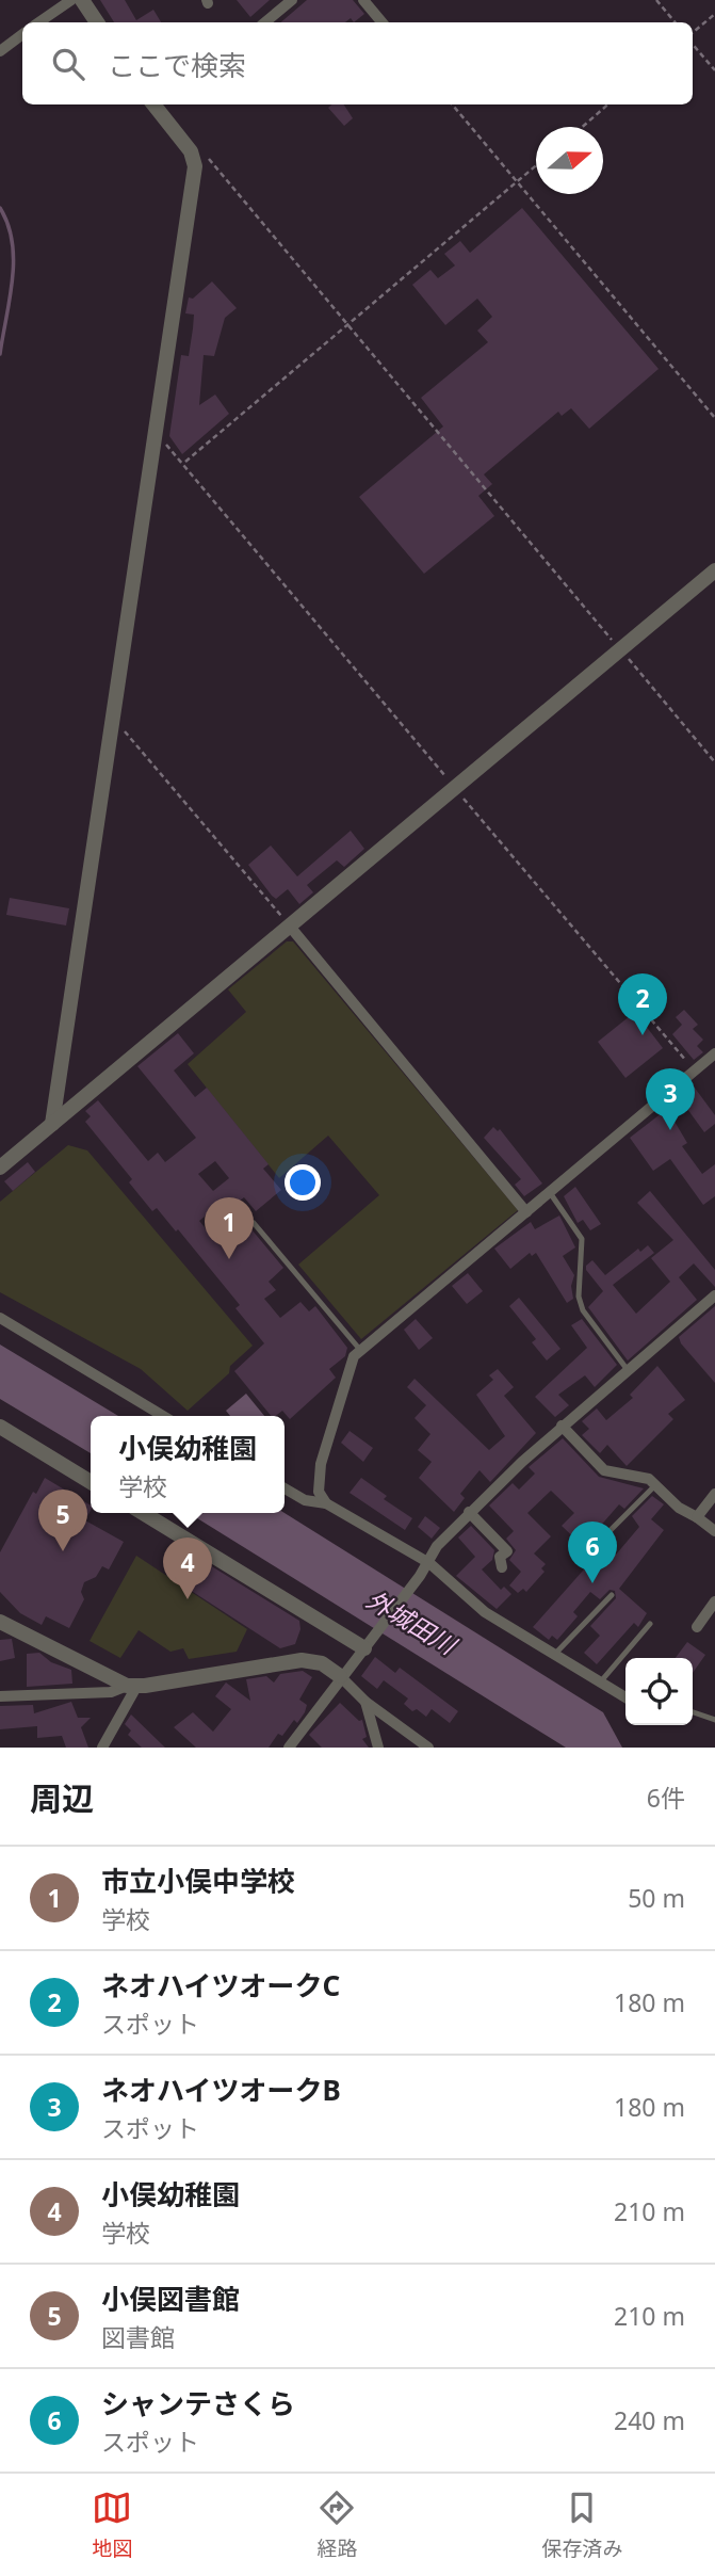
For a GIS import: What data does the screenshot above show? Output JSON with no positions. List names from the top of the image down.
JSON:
{
  "water": ["外城田川"],
  "north": "right",
  "page": {
    "search": "ここで検索",
    "pins": [
      "2",
      "3",
      "1",
      "5",
      "6",
      "4"
    ],
    "popup": ["小俣幼稚園", "学校"],
    "heading": ["周辺", "6件"],
    "list": [
      {
        "mark": "1",
        "name": "市立小俣中学校",
        "note": "学校",
        "value": "50 m"
      },
      {
        "mark": "2",
        "name": "ネオハイツオークC",
        "note": "スポット",
        "value": "180 m"
      },
      {
        "mark": "3",
        "name": "ネオハイツオークB",
        "note": "スポット",
        "value": "180 m"
      },
      {
        "mark": "4",
        "name": "小俣幼稚園",
        "note": "学校",
        "value": "210 m"
      },
      {
        "mark": "5",
        "name": "小俣図書館",
        "note": "図書館",
        "value": "210 m"
      },
      {
        "mark": "6",
        "name": "シャンテさくら",
        "note": "スポット",
        "value": "240 m"
      }
    ],
    "nav": ["地図", "経路", "保存済み"]
  }
}
